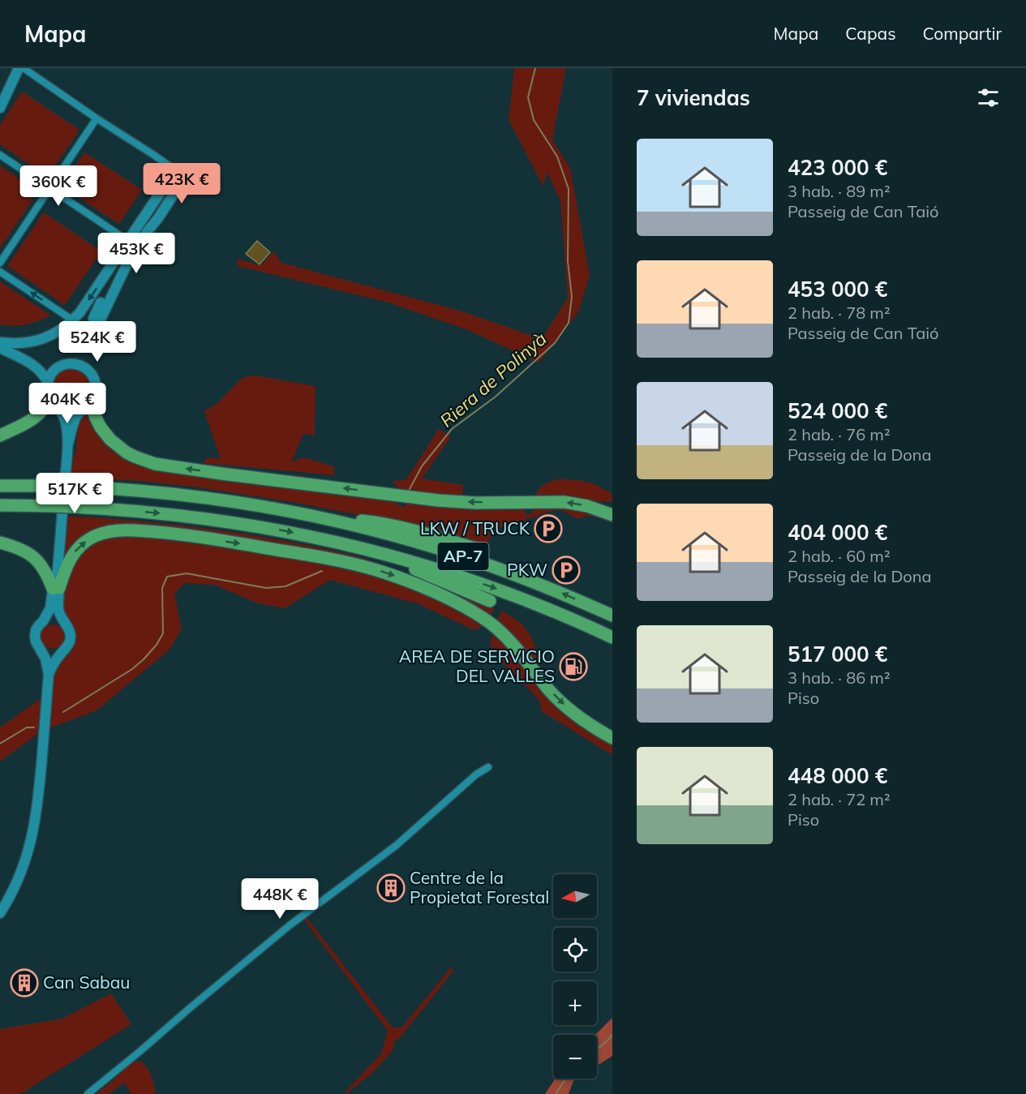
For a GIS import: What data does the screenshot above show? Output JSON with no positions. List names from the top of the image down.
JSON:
{
  "streets": {
    "highway": ["AP-7"]
  },
  "water": ["Riera de Polinyà"],
  "places": {
    "parking": ["LKW / TRUCK", "PKW"],
    "fuel station": ["AREA DE SERVICIO DEL VALLES"],
    "building": ["Centre de la Propietat Forestal", "Can Sabau"]
  },
  "north": "left",
  "page": {
    "header": "Mapa",
    "nav": ["Mapa", "Capas", "Compartir"],
    "heading": "7 viviendas",
    "list": [
      {
        "name": "423 000 €",
        "note": "3 hab. · 89 m² · Passeig de Can Taió"
      },
      {
        "name": "453 000 €",
        "note": "2 hab. · 78 m² · Passeig de Can Taió"
      },
      {
        "name": "524 000 €",
        "note": "2 hab. · 76 m² · Passeig de la Dona"
      },
      {
        "name": "404 000 €",
        "note": "2 hab. · 60 m² · Passeig de la Dona"
      },
      {
        "name": "517 000 €",
        "note": "3 hab. · 86 m² · Piso"
      },
      {
        "name": "448 000 €",
        "note": "2 hab. · 72 m² · Piso"
      }
    ],
    "price": [
      "423K €",
      "360K €",
      "453K €",
      "524K €",
      "404K €",
      "517K €",
      "448K €"
    ],
    "map_buttons": ["+", "−"]
  }
}
